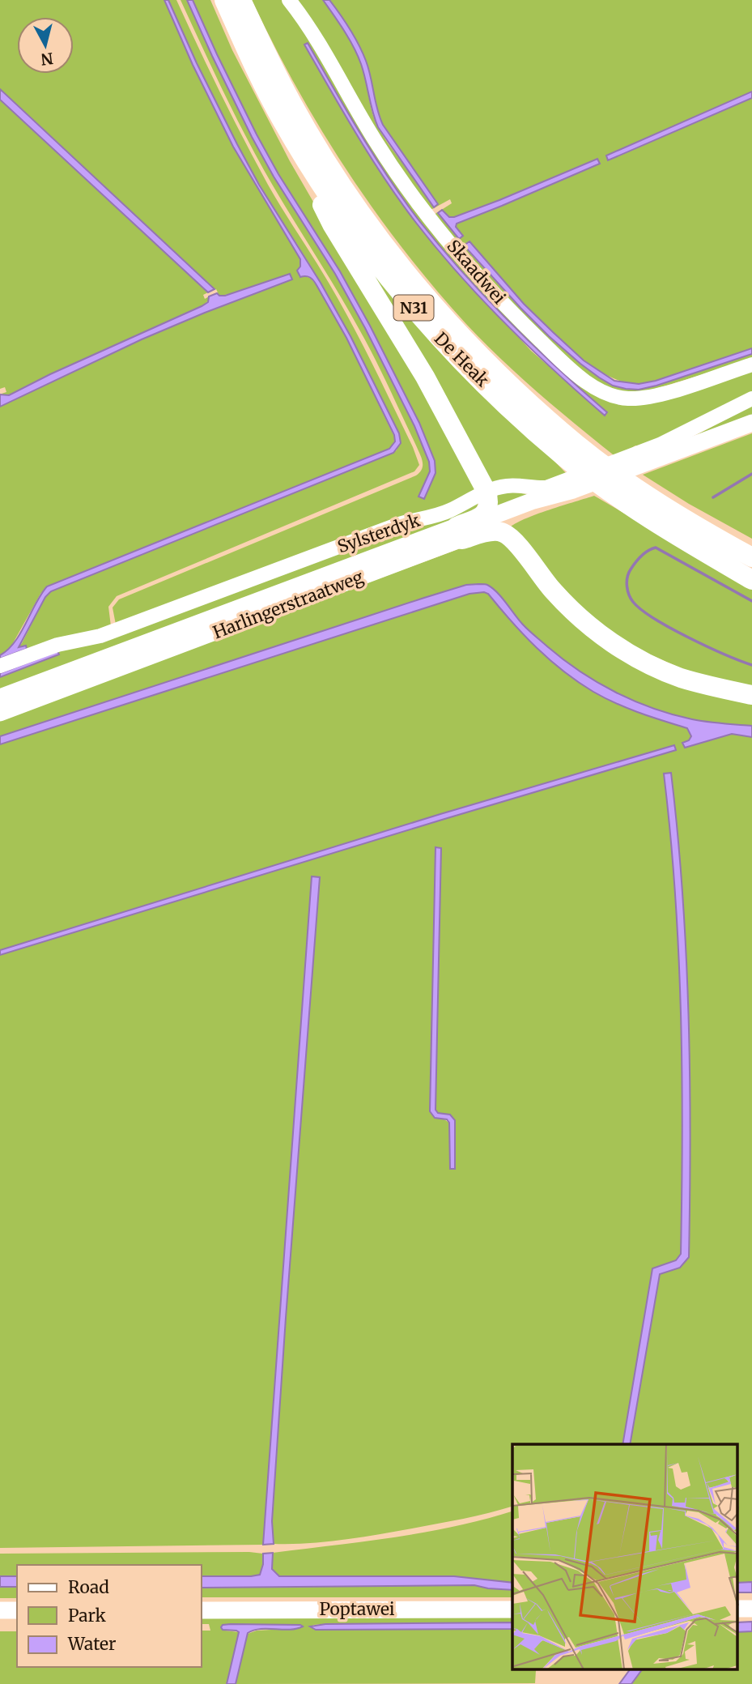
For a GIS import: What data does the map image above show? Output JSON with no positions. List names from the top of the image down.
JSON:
{
  "streets": {
    "highway": ["N31", "De Heak"],
    "main road": ["Harlingerstraatweg", "Poptawei"],
    "street": ["Skaadwei", "Sylsterdyk"]
  },
  "crossings": [
    ["N31", "De Heak"],
    ["N31", "Sylsterdyk"],
    ["Sylsterdyk", "Harlingerstraatweg"]
  ],
  "legend": ["Road", "Park", "Water"],
  "north": "bottom"
}
